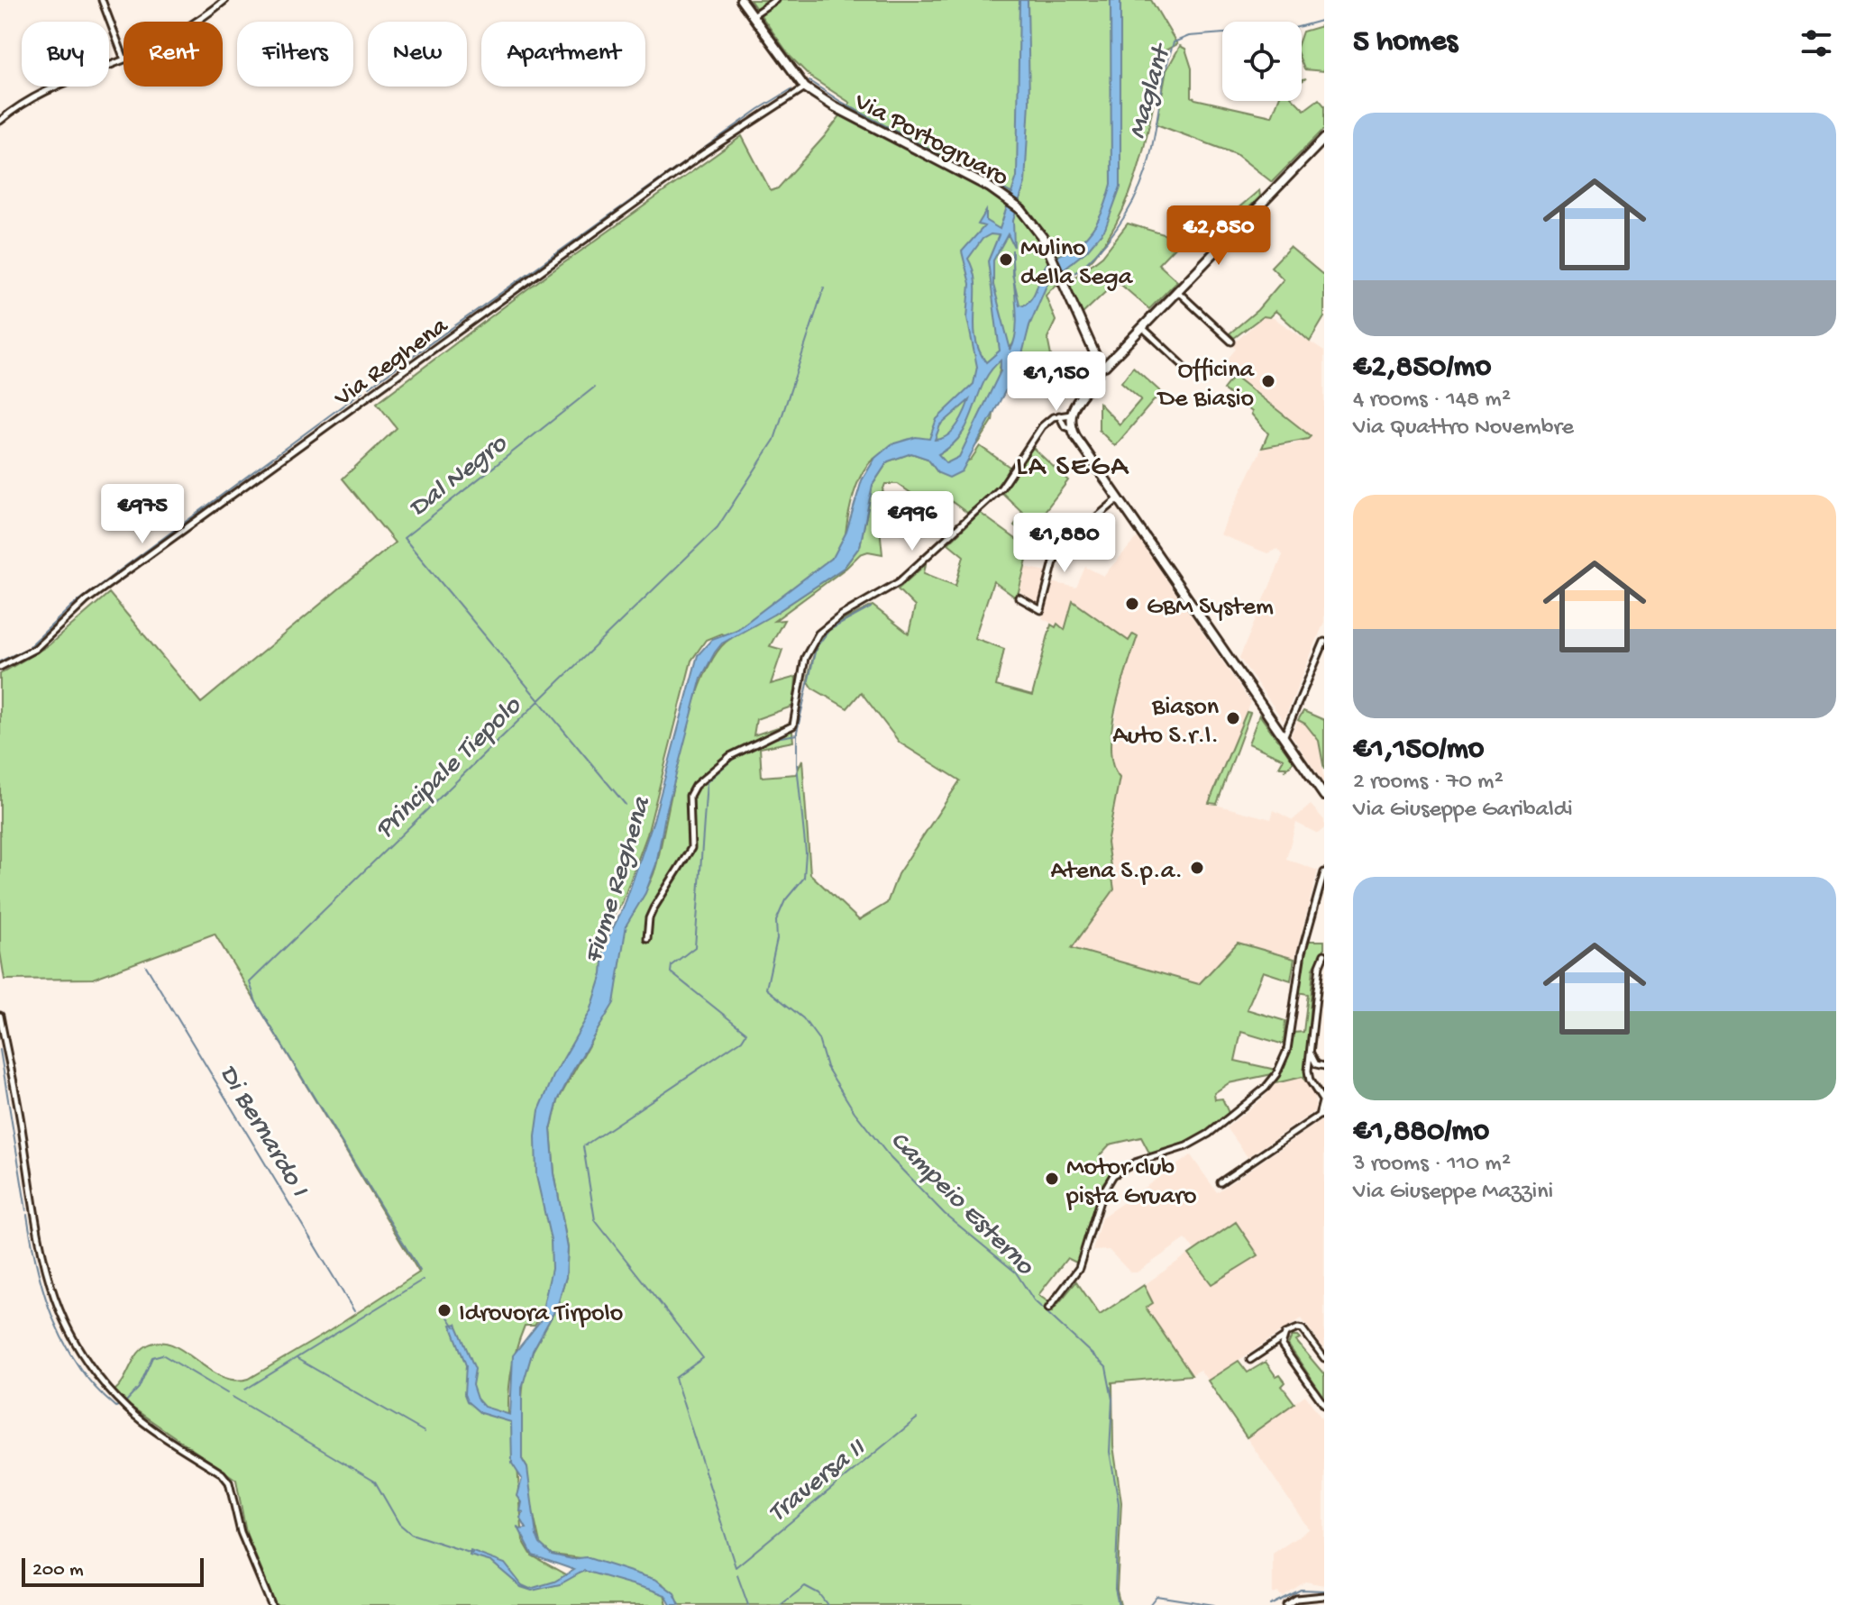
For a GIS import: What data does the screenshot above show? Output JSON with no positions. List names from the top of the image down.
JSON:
{
  "streets": {
    "main road": ["Via Portogruaro"],
    "street": ["Via Reghena"]
  },
  "crossings": [
    ["Via Portogruaro", "Via Reghena"]
  ],
  "districts": ["LA SEGA"],
  "water": [
    "Maglant",
    "Dal Negro",
    "Principale Tiepolo",
    "Fiume Reghena",
    "Di Bernardo I",
    "Campeio Esterno",
    "Traversa II"
  ],
  "places": [
    "Mulino della Sega",
    "Officina De Biasio",
    "GBM System",
    "Biason Auto S.r.l.",
    "Atena S.p.a.",
    "Motor club pista Gruaro",
    "Idrovora Tirpolo"
  ],
  "scale_bar": "200 m",
  "page": {
    "heading": "5 homes",
    "chip": [
      "Buy",
      "Rent",
      "Filters",
      "New",
      "Apartment"
    ],
    "list": [
      {
        "name": "€2,850/mo",
        "note": "4 rooms · 148 m² · Via Quattro Novembre"
      },
      {
        "name": "€1,150/mo",
        "note": "2 rooms · 70 m² · Via Giuseppe Garibaldi"
      },
      {
        "name": "€1,880/mo",
        "note": "3 rooms · 110 m² · Via Giuseppe Mazzini"
      }
    ],
    "price": [
      "€2,850",
      "€1,150",
      "€975",
      "€996",
      "€1,880"
    ],
    "scale": "200 m"
  }
}
